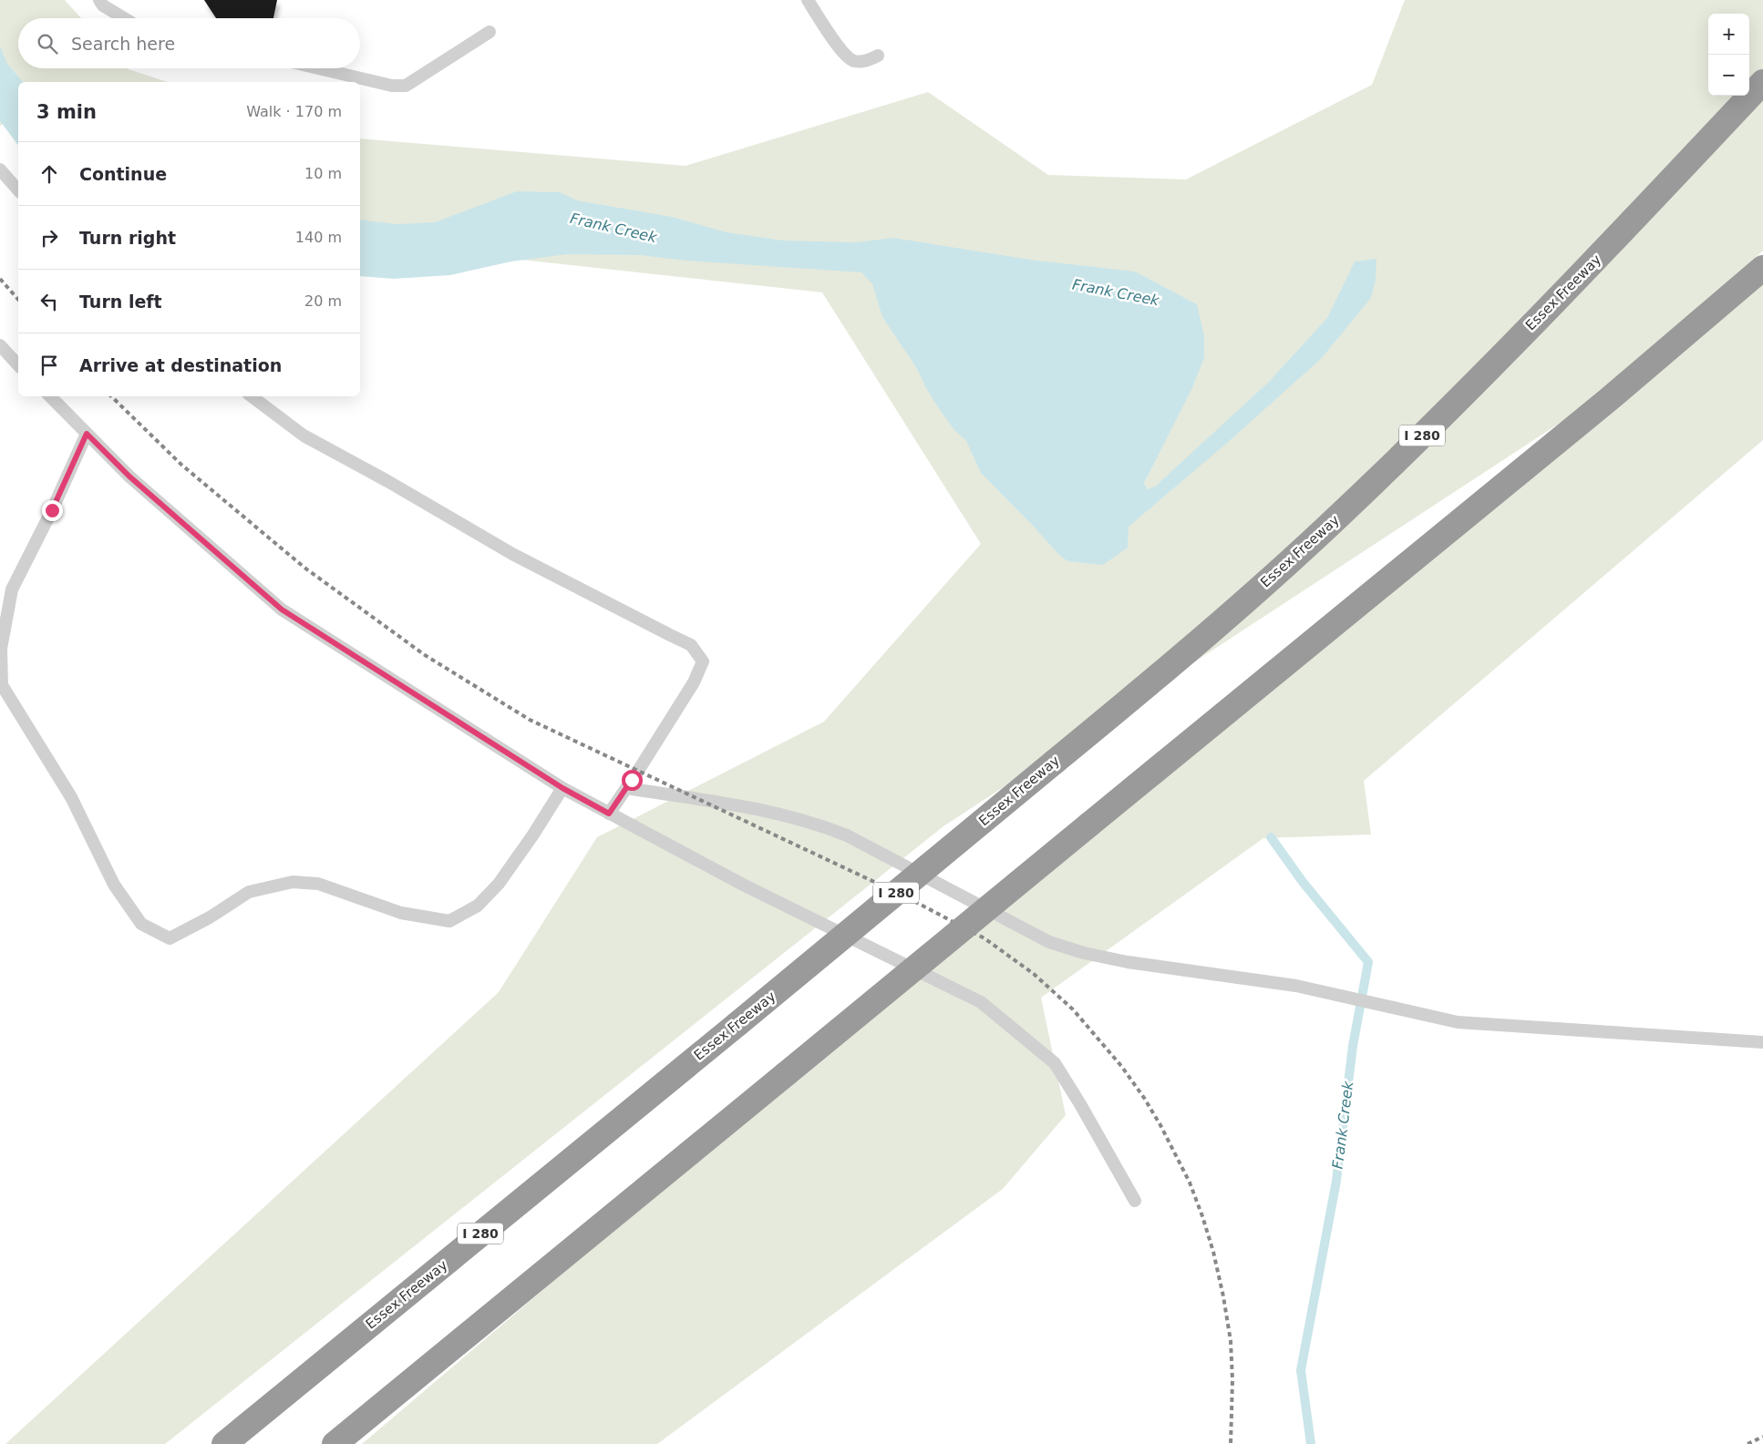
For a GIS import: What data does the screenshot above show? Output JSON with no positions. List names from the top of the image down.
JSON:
{
  "streets": {
    "highway": ["Essex Freeway", "I 280"]
  },
  "water": ["Frank Creek"],
  "page": {
    "map_buttons": ["+", "−"],
    "search": "Search here",
    "heading": ["3 min", "Walk · 170 m"],
    "list": [
      ["Continue", "10 m"],
      ["Turn right", "140 m"],
      ["Turn left", "20 m"],
      "Arrive at destination"
    ]
  }
}
